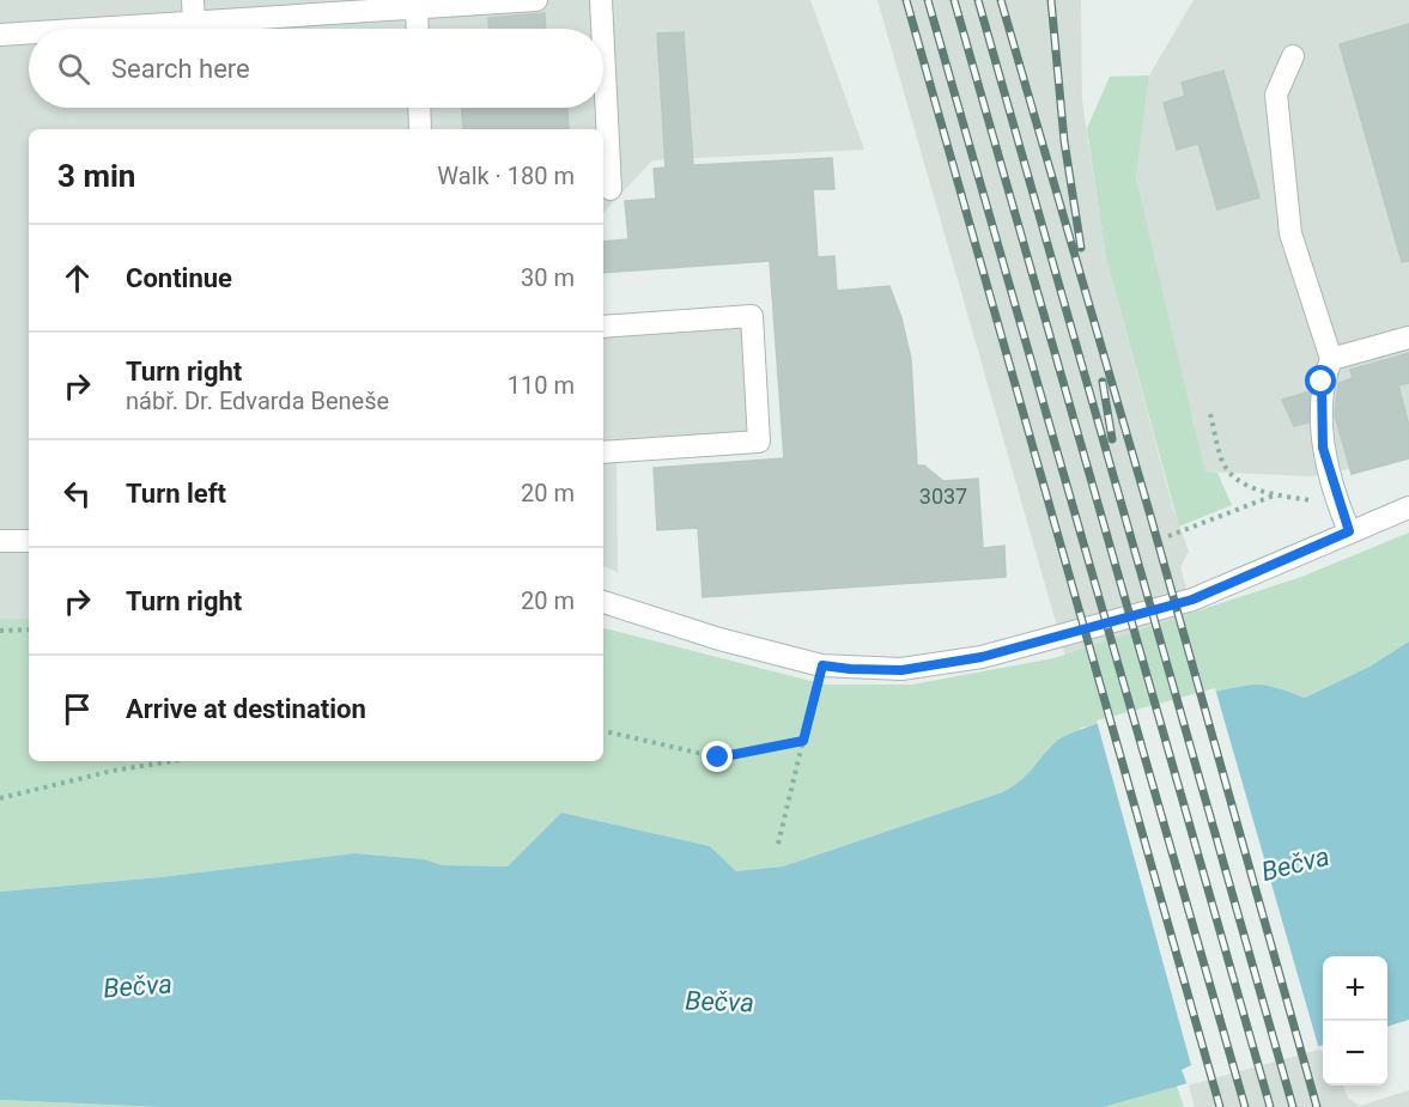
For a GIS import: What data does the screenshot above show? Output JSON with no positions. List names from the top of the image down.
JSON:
{
  "water": ["Bečva"],
  "house_numbers": ["3037"],
  "page": {
    "search": "Search here",
    "heading": ["3 min", "Walk · 180 m"],
    "list": [
      ["Continue", "30 m"],
      ["Turn right", "nábř. Dr. Edvarda Beneše", "110 m"],
      ["Turn left", "20 m"],
      ["Turn right", "20 m"],
      "Arrive at destination"
    ],
    "map_buttons": ["+", "−"]
  }
}
